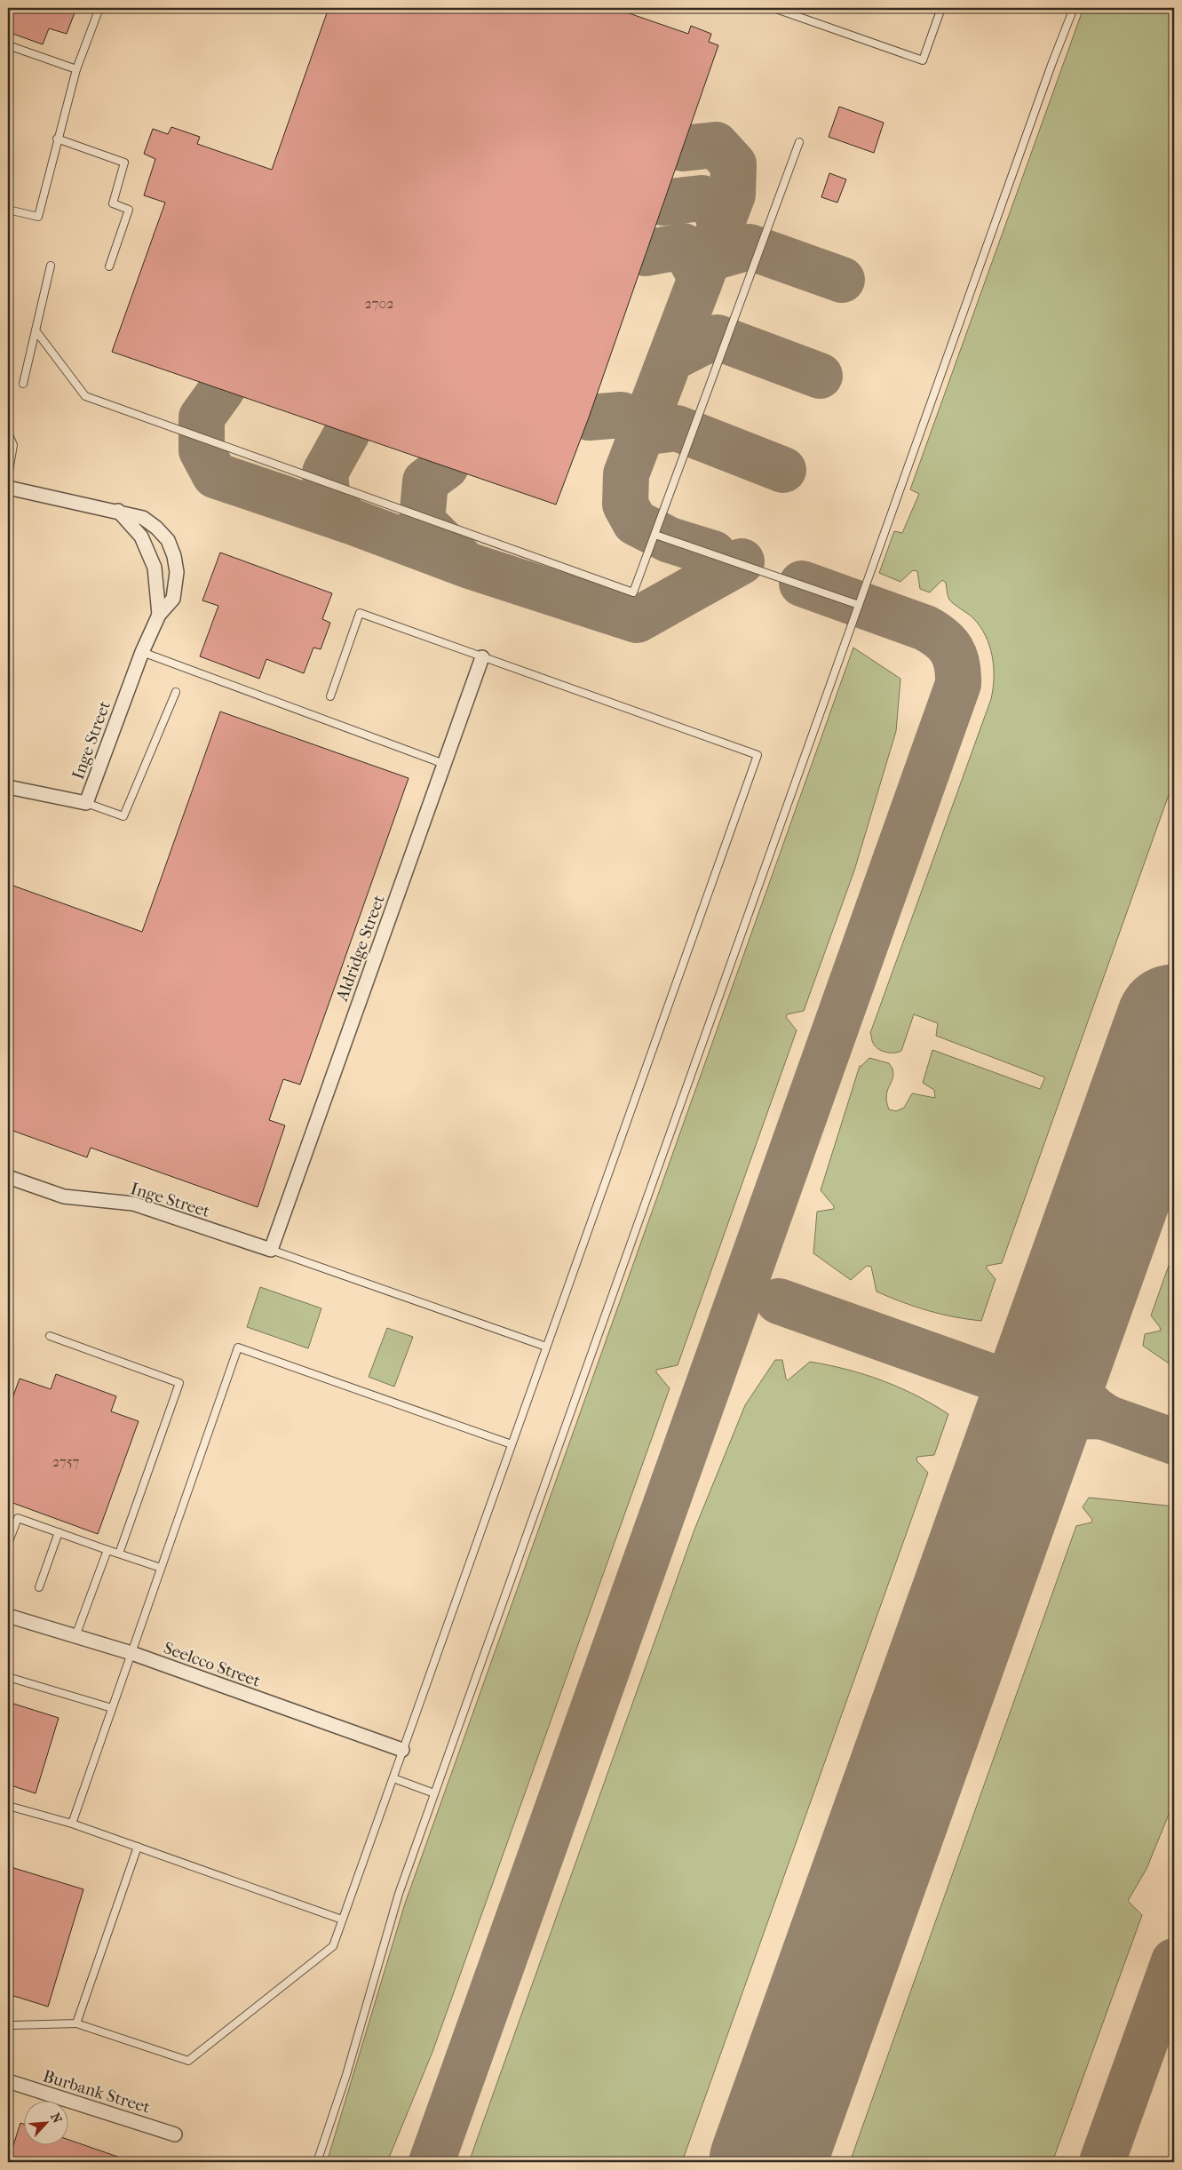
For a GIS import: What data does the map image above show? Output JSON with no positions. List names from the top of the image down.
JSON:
{
  "streets": {
    "street": [
      "Inge Street",
      "Aldridge Street",
      "Seelcco Street",
      "Burbank Street"
    ]
  },
  "crossings": [
    ["Inge Street", "Aldridge Street"]
  ],
  "house_numbers": ["2702", "2757"],
  "north": "top right"
}
